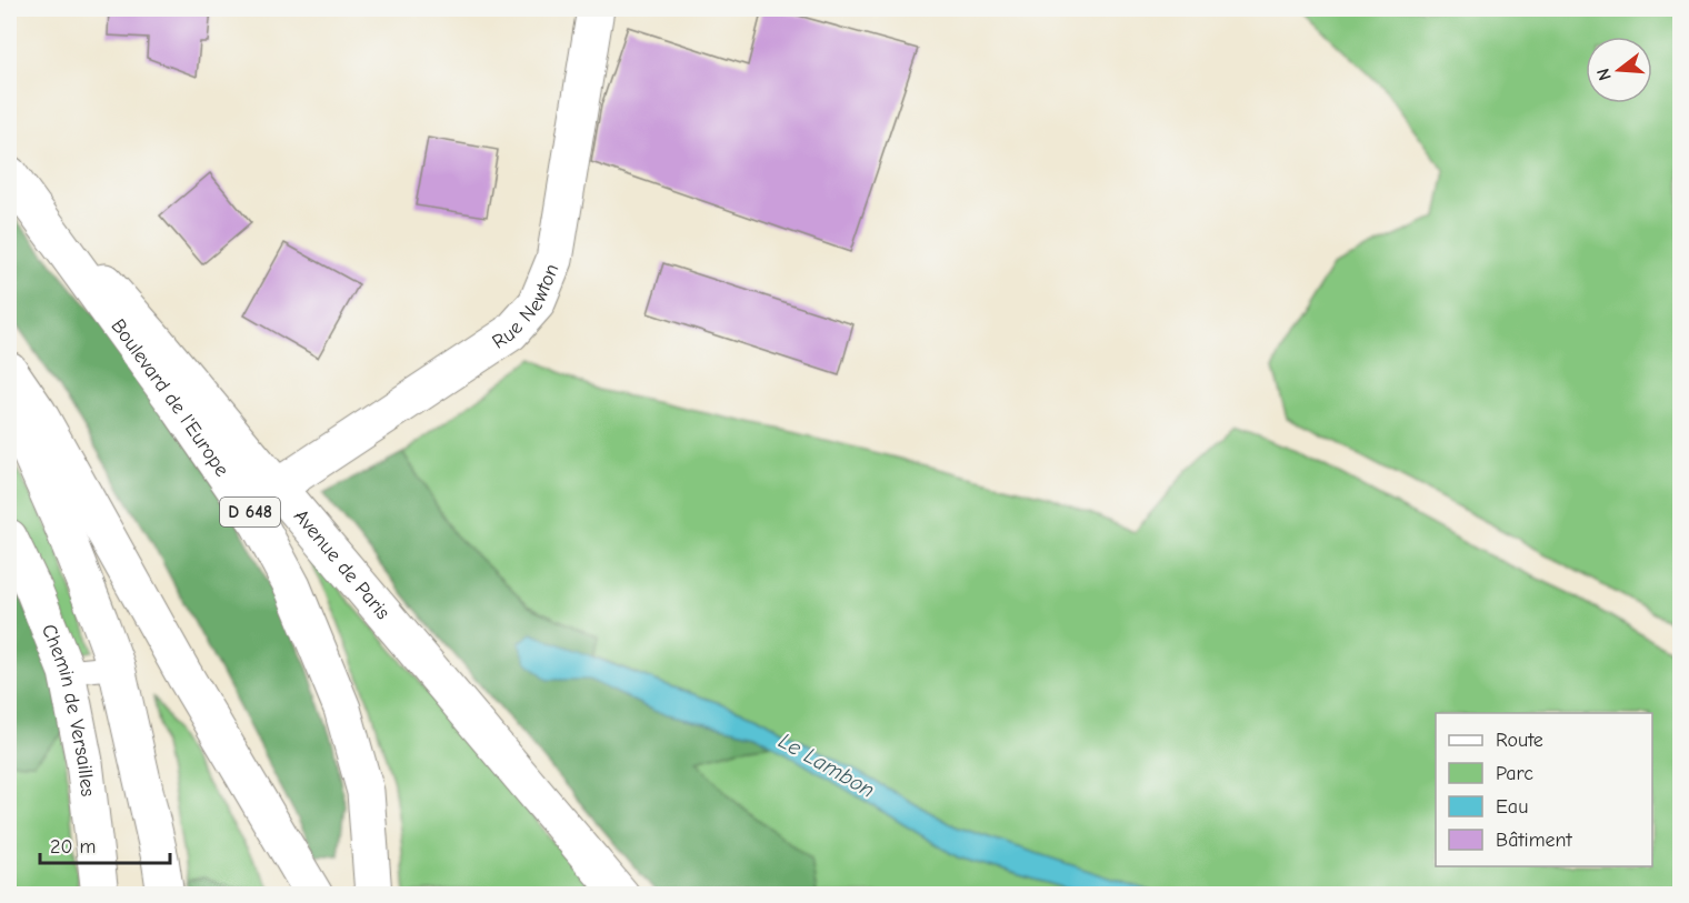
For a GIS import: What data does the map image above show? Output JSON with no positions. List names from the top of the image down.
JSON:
{
  "streets": {
    "main road": [
      "Rue Newton",
      "Boulevard de l'Europe",
      "D 648",
      "Avenue de Paris",
      "Chemin de Versailles"
    ]
  },
  "crossings": [
    ["Rue Newton", "Avenue de Paris"],
    ["Boulevard de l'Europe", "Avenue de Paris"]
  ],
  "water": ["Le Lambon"],
  "legend": [
    "Route",
    "Parc",
    "Eau",
    "Bâtiment"
  ],
  "scale_bar": "20 m",
  "north": "left"
}
